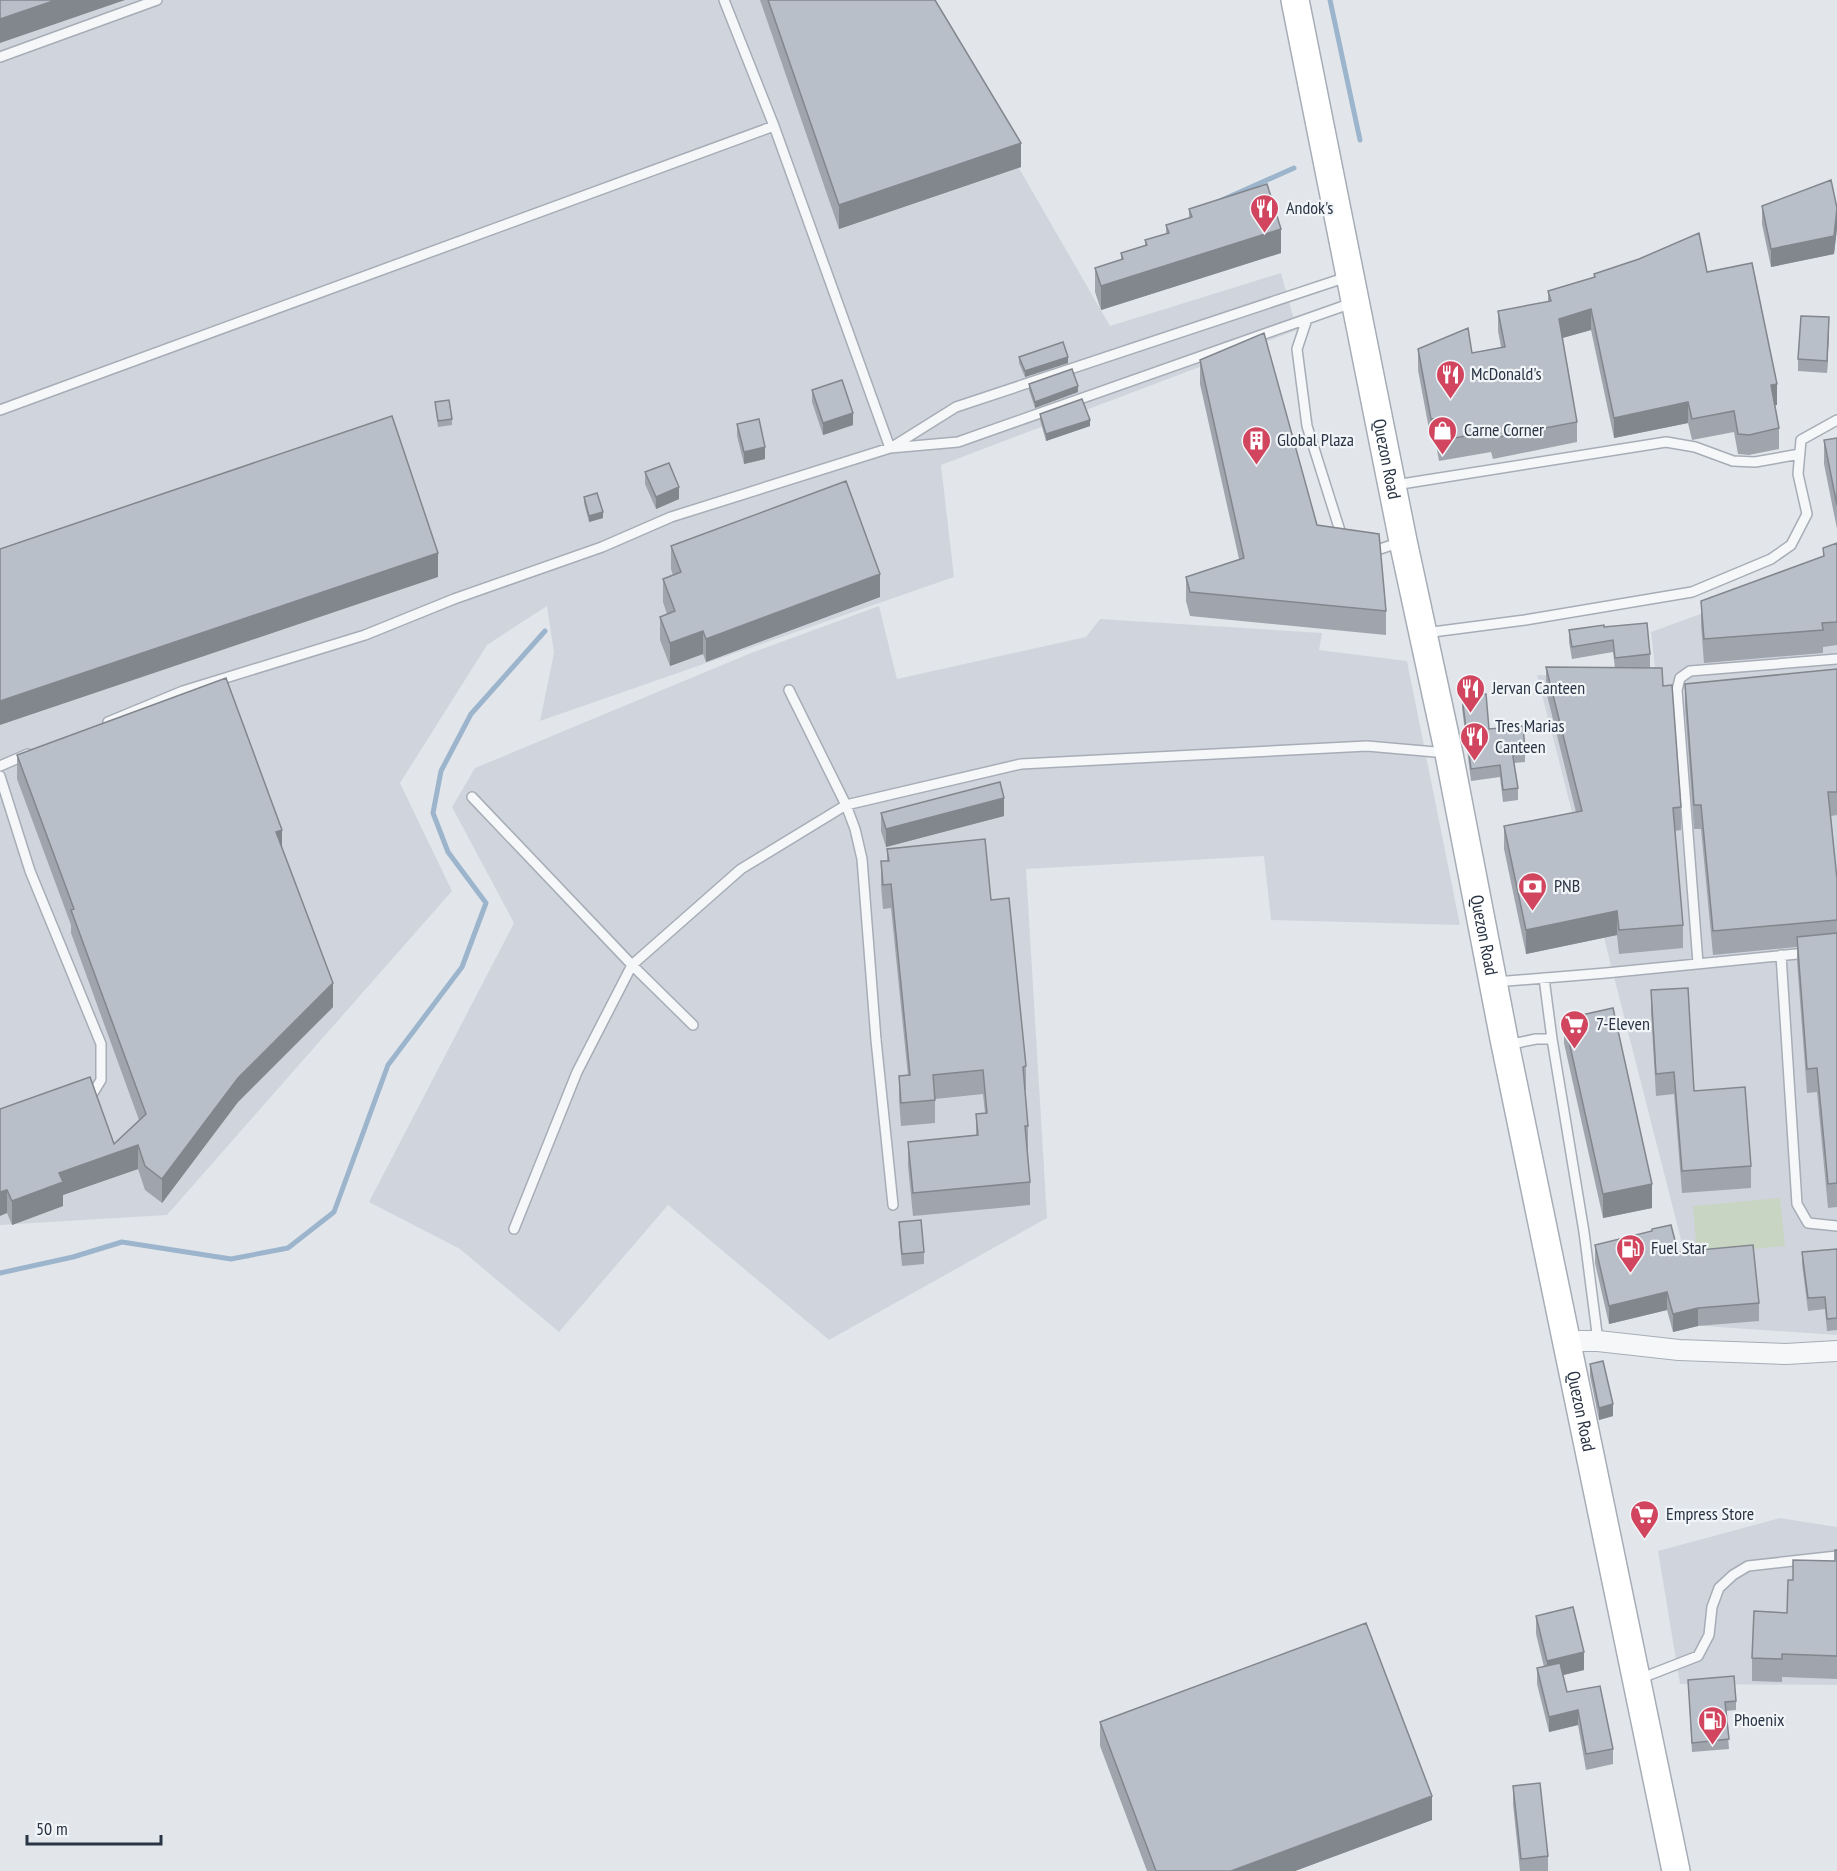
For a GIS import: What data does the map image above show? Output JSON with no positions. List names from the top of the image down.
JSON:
{
  "streets": {
    "main road": ["Quezon Road"]
  },
  "places": {
    "restaurant": [
      "Andok's",
      "McDonald's",
      "Jervan Canteen",
      "Tres Marias Canteen"
    ],
    "shop": ["Carne Corner"],
    "building": ["Global Plaza"],
    "bank": ["PNB"],
    "supermarket": ["7-Eleven", "Empress Store"],
    "fuel station": ["Fuel Star", "Phoenix"]
  },
  "scale_bar": "50 m"
}
